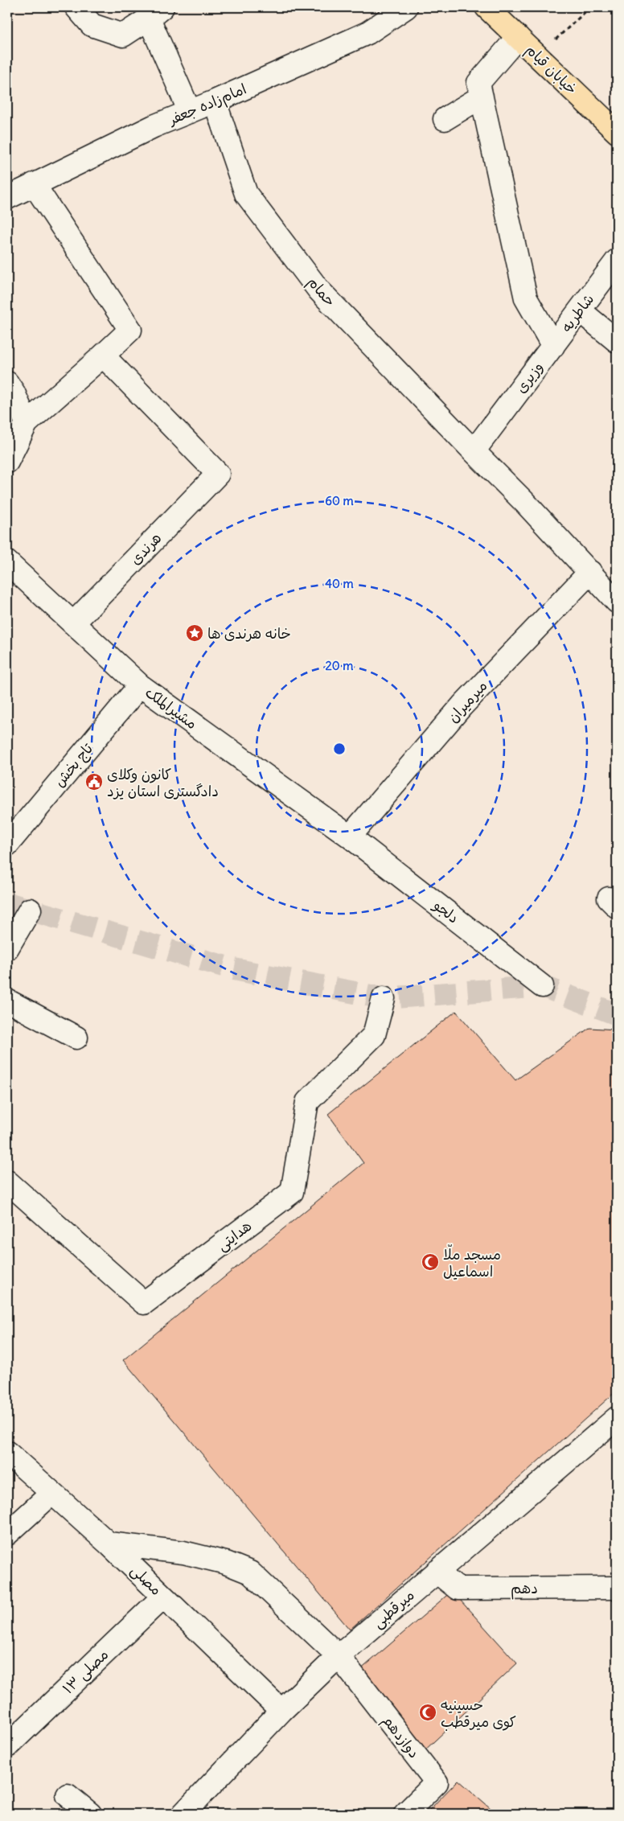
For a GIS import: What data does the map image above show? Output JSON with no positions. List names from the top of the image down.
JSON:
{
  "streets": {
    "main road": ["خیابان قیام"],
    "street": [
      "امام‌زاده جعفر",
      "حمام",
      "شاطریه",
      "وزیری",
      "هرندی",
      "میرمیران",
      "مشیرالملک",
      "تاج بخش",
      "دلجو",
      "هدایتی",
      "مصلی",
      "دهم",
      "میرقطبی",
      "مصلی ۱۳",
      "دوازدهم"
    ]
  },
  "crossings": [
    ["امام‌زاده جعفر", "حمام"],
    ["حمام", "وزیری"],
    ["شاطریه", "وزیری"],
    ["هرندی", "مشیرالملک"],
    ["میرمیران", "مشیرالملک"],
    ["میرمیران", "دلجو"],
    ["مشیرالملک", "تاج بخش"],
    ["مشیرالملک", "دلجو"],
    ["مصلی", "میرقطبی"],
    ["مصلی", "مصلی ۱۳"],
    ["دهم", "میرقطبی"],
    ["میرقطبی", "دوازدهم"]
  ],
  "places": {
    "place": ["خانه هرندی ها"],
    "public building": ["کانون وکلای دادگستری استان یزد"],
    "mosque": ["مسجد ملّا اسماعیل", "حسینیه کوی میرقطب"]
  },
  "rings": ["60 m", "40 m", "20 m"]
}
